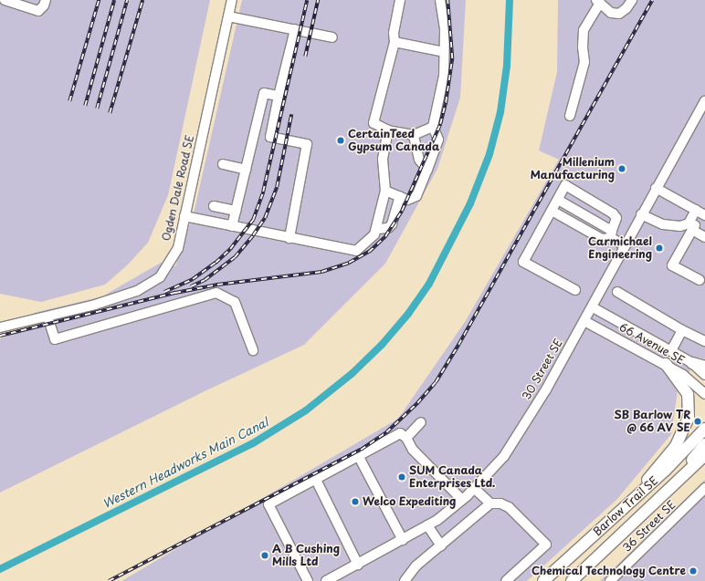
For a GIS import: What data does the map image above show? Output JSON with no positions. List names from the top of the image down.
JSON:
{
  "streets": {
    "main road": ["Barlow Trail SE"],
    "street": [
      "Ogden Dale Road SE",
      "66 Avenue SE",
      "30 Street SE",
      "36 Street SE"
    ]
  },
  "crossings": [
    ["66 Avenue SE", "30 Street SE"]
  ],
  "water": ["Western Headworks Main Canal"],
  "places": [
    "CertainTeed Gypsum Canada",
    "Millenium Manufacturing",
    "Carmichael Engineering",
    "SB Barlow TR @ 66 AV SE",
    "SUM Canada Enterprises Ltd.",
    "Welco Expediting",
    "A B Cushing Mills Ltd",
    "Chemical Technology Centre"
  ]
}
